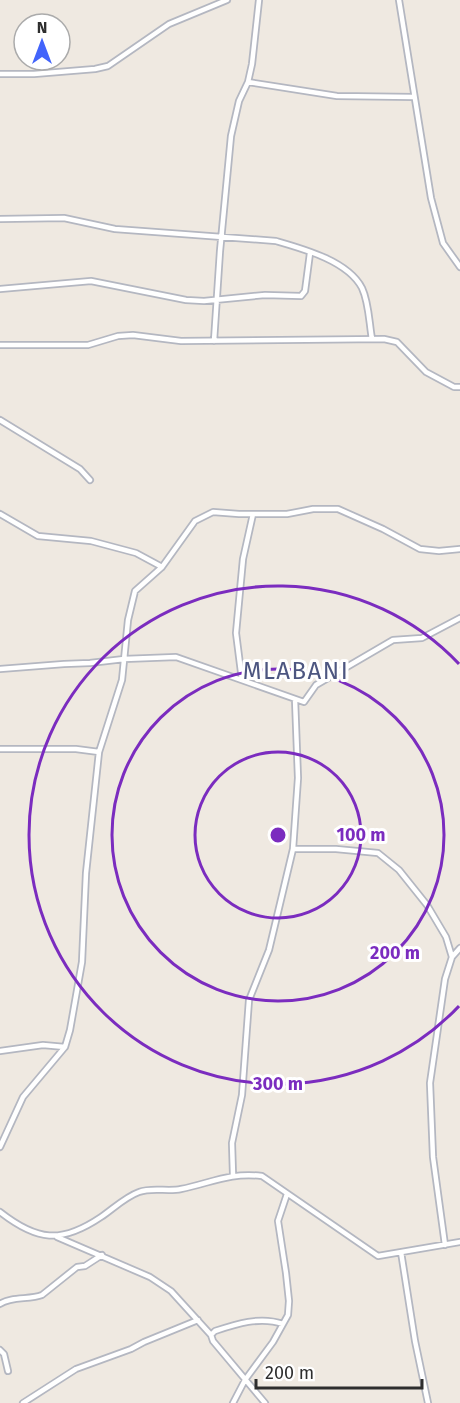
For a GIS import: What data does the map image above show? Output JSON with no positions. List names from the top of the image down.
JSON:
{
  "districts": ["MLABANI"],
  "scale_bar": "200 m",
  "north": "top",
  "rings": ["100 m", "200 m", "300 m"]
}
